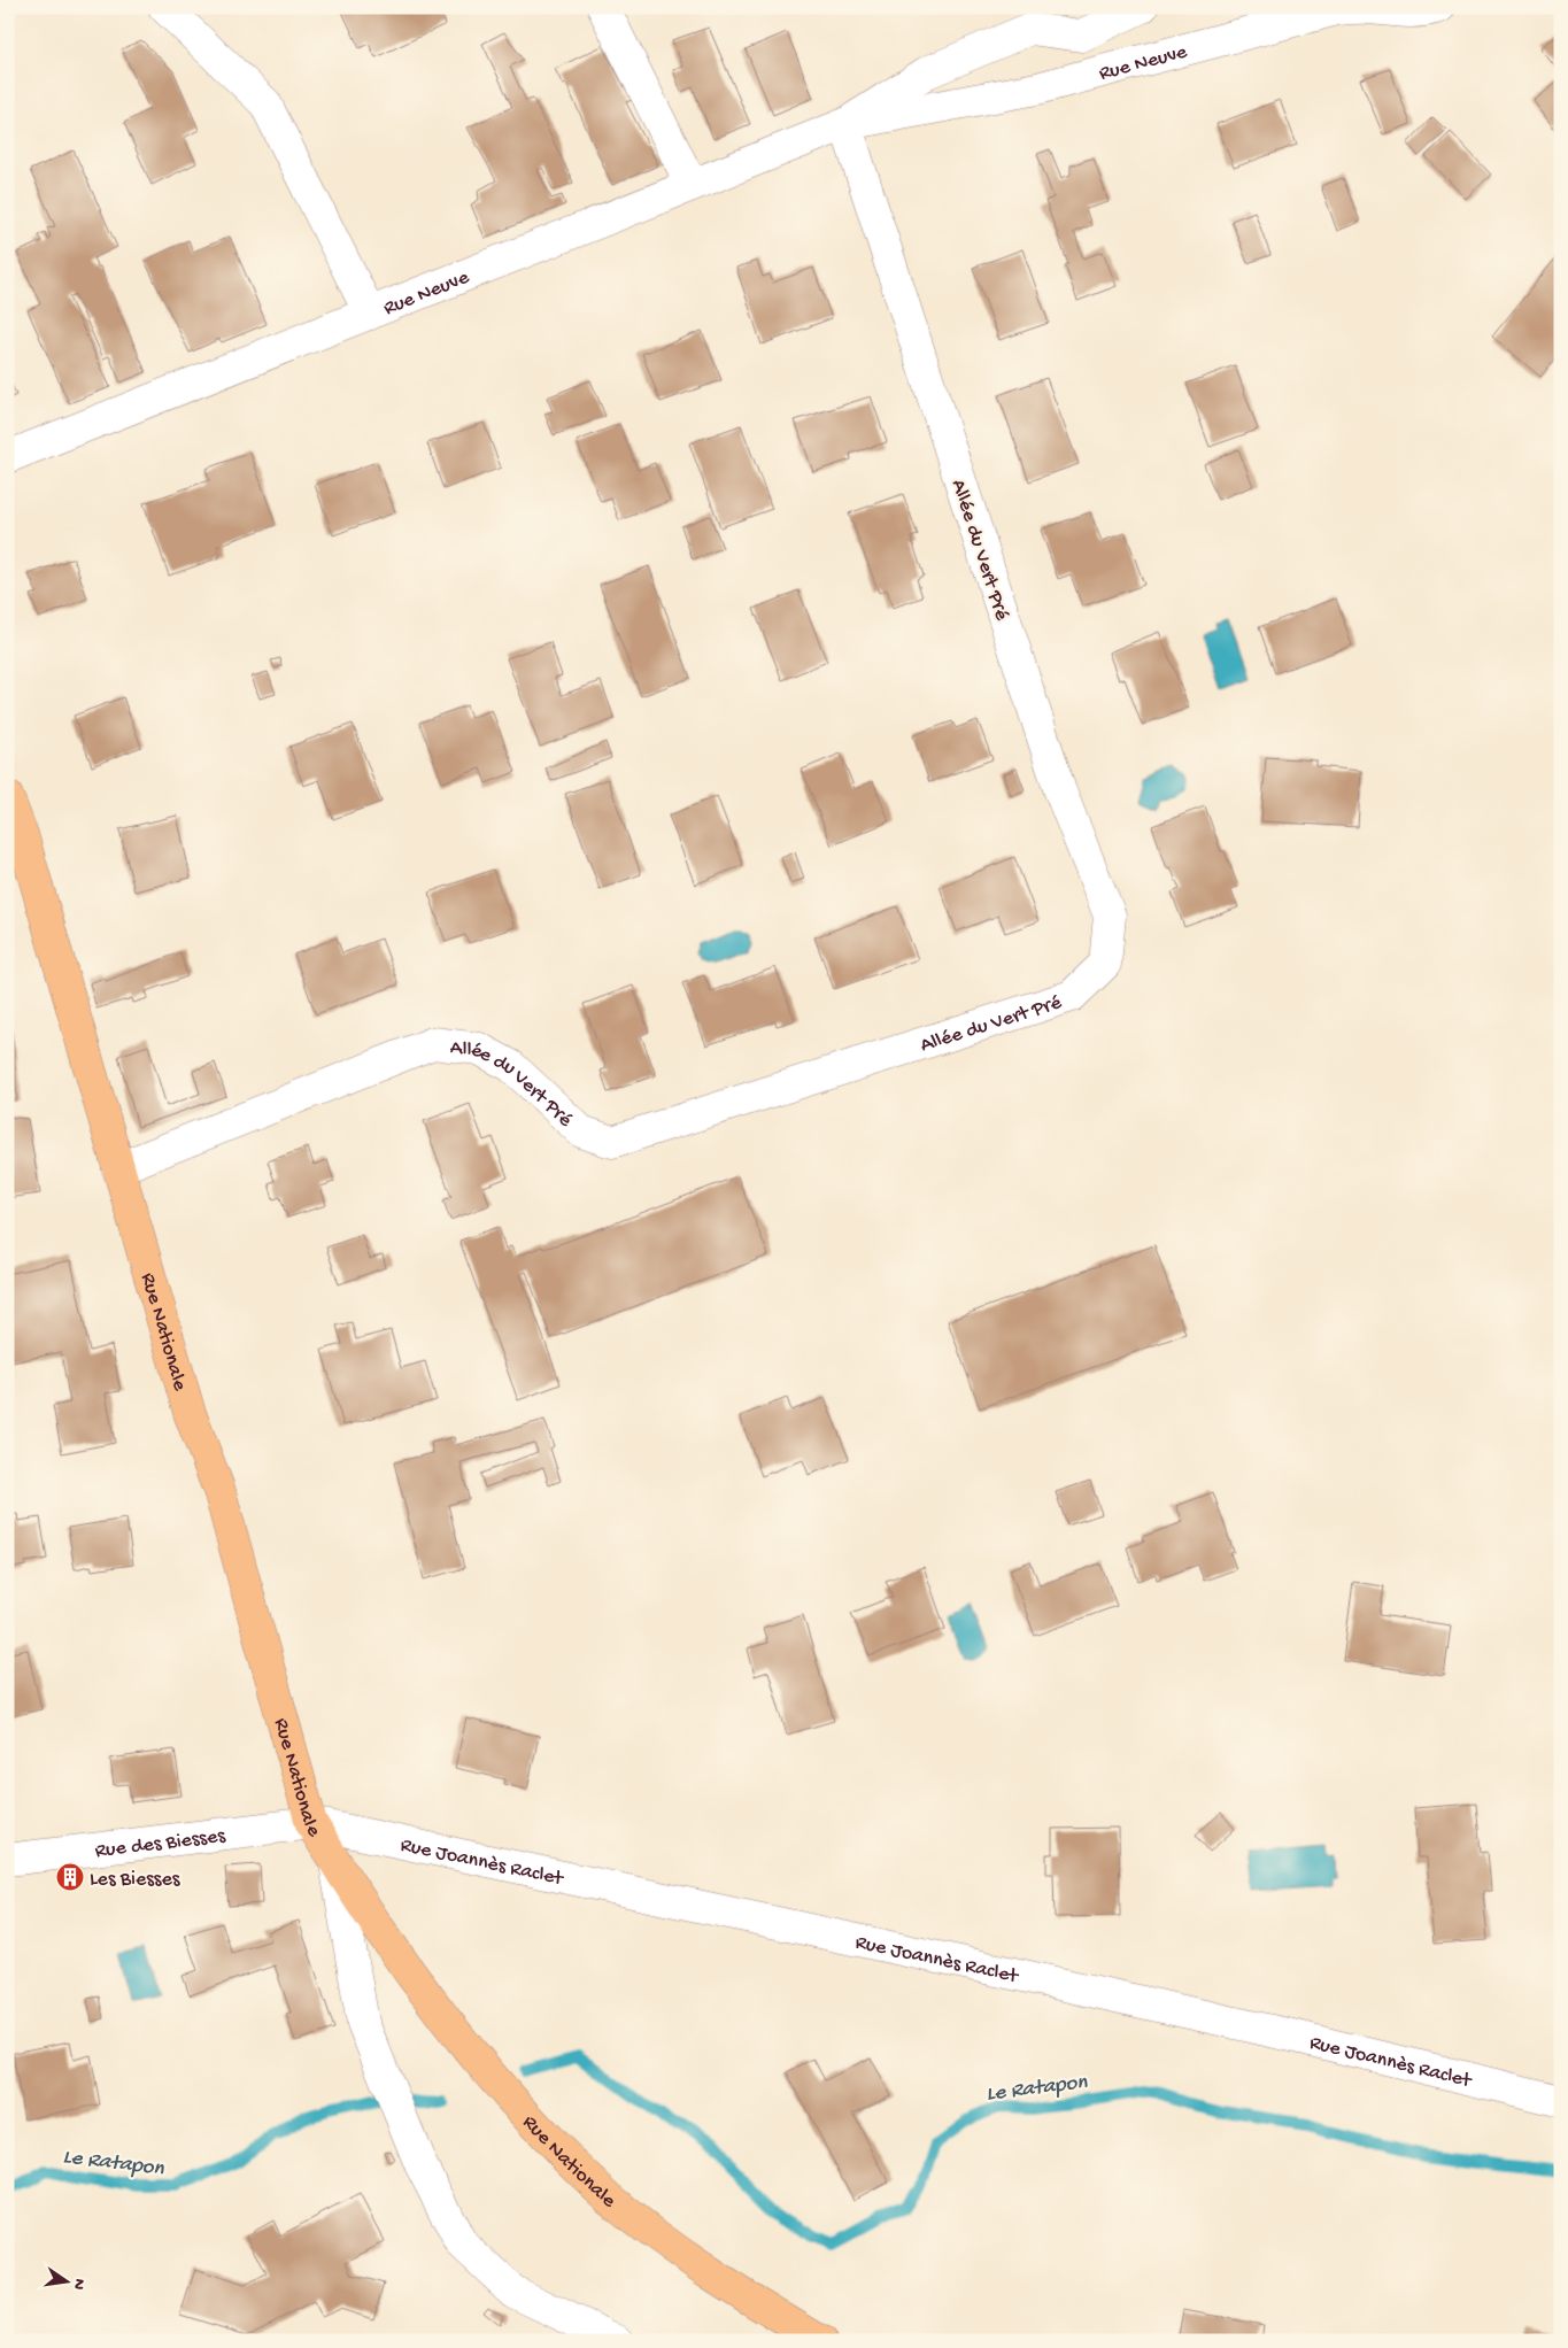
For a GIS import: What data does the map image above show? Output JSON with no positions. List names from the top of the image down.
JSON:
{
  "streets": {
    "main road": ["Rue Nationale"],
    "street": [
      "Rue Neuve",
      "Allée du Vert Pré",
      "Rue des Biesses",
      "Rue Joannès Raclet"
    ]
  },
  "crossings": [
    ["Rue Neuve", "Allée du Vert Pré"],
    ["Allée du Vert Pré", "Rue Nationale"],
    ["Rue Nationale", "Rue des Biesses"],
    ["Rue Nationale", "Rue Joannès Raclet"],
    ["Rue des Biesses", "Rue Joannès Raclet"]
  ],
  "water": ["Le Ratapon"],
  "places": {
    "building": ["Les Biesses"]
  },
  "north": "right"
}
